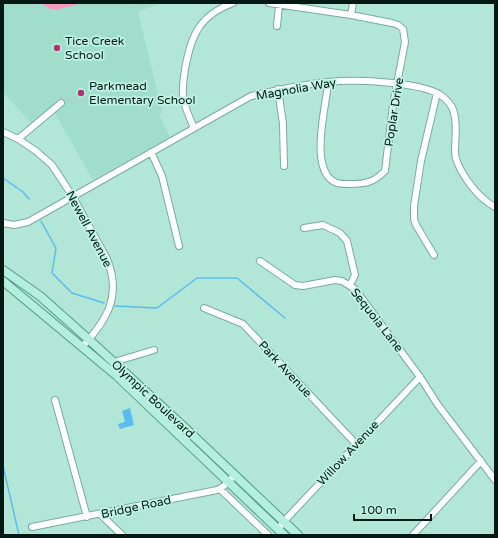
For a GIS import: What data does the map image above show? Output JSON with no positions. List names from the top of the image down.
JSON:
{
  "streets": {
    "main road": ["Olympic Boulevard"],
    "street": [
      "Magnolia Way",
      "Poplar Drive",
      "Newell Avenue",
      "Sequoia Lane",
      "Park Avenue",
      "Willow Avenue",
      "Bridge Road"
    ]
  },
  "crossings": [
    ["Magnolia Way", "Poplar Drive"],
    ["Magnolia Way", "Newell Avenue"],
    ["Newell Avenue", "Olympic Boulevard"],
    ["Sequoia Lane", "Willow Avenue"],
    ["Park Avenue", "Willow Avenue"],
    ["Olympic Boulevard", "Willow Avenue"],
    ["Olympic Boulevard", "Bridge Road"]
  ],
  "places": ["Tice Creek School", "Parkmead Elementary School"],
  "scale_bar": "100 m"
}
